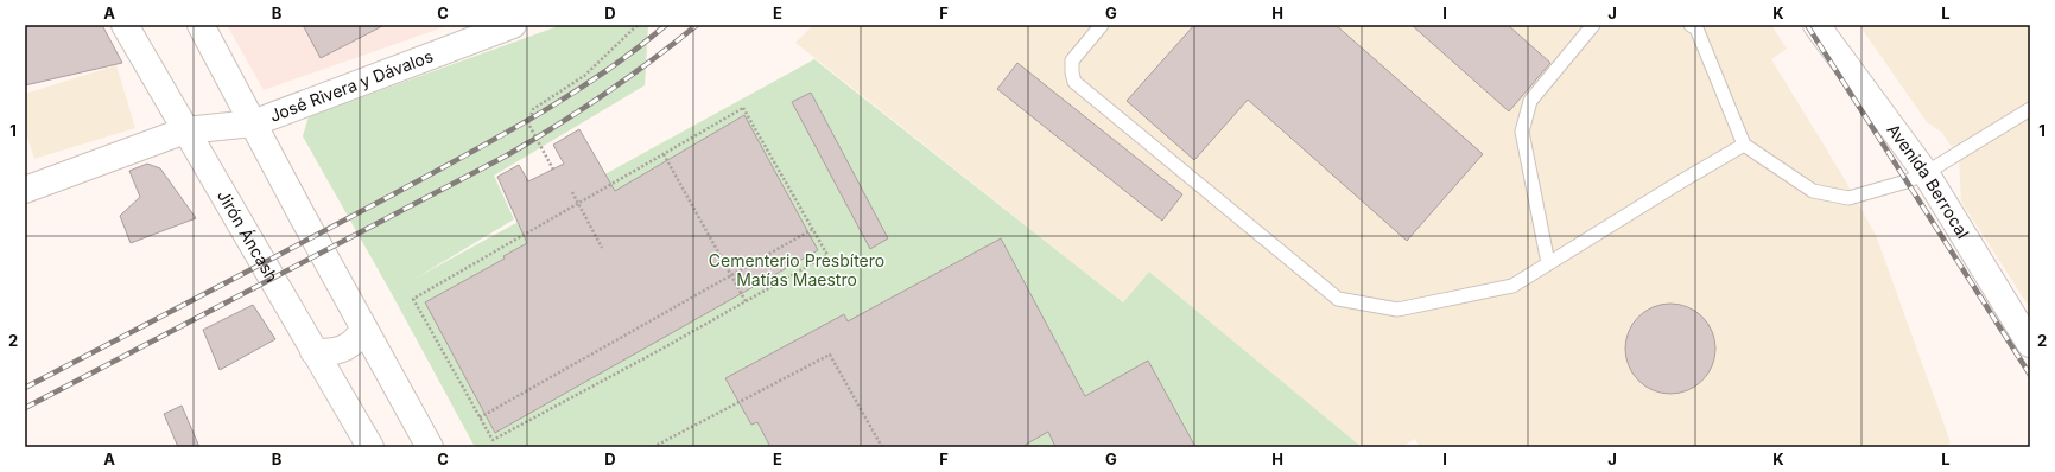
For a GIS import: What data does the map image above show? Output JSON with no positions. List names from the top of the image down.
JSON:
{
  "streets": {
    "main road": ["José Rivera y Dávalos", "Avenida Berrocal", "Jirón Áncash"]
  },
  "crossings": [
    ["José Rivera y Dávalos", "Jirón Áncash"]
  ],
  "parks": ["Cementerio Presbítero Matías Maestro"],
  "grid": {
    "columns": [
      "A",
      "B",
      "C",
      "D",
      "E",
      "F",
      "G",
      "H",
      "I",
      "J",
      "K",
      "L"
    ],
    "rows": ["1", "2"]
  }
}
